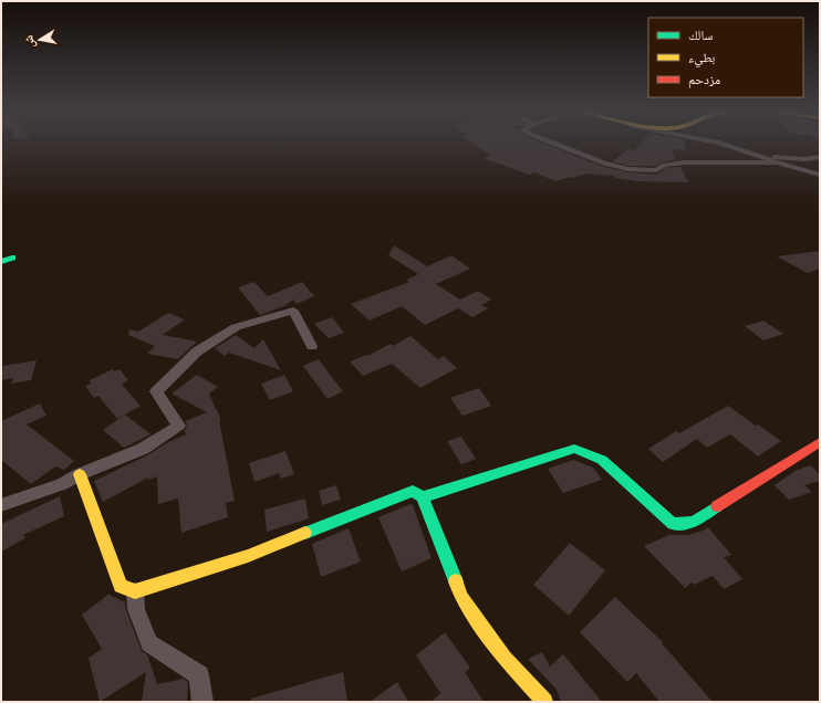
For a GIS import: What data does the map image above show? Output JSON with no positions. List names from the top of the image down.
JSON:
{
  "legend": ["سالك", "بطيء", "مزدحم"],
  "north": "left"
}
